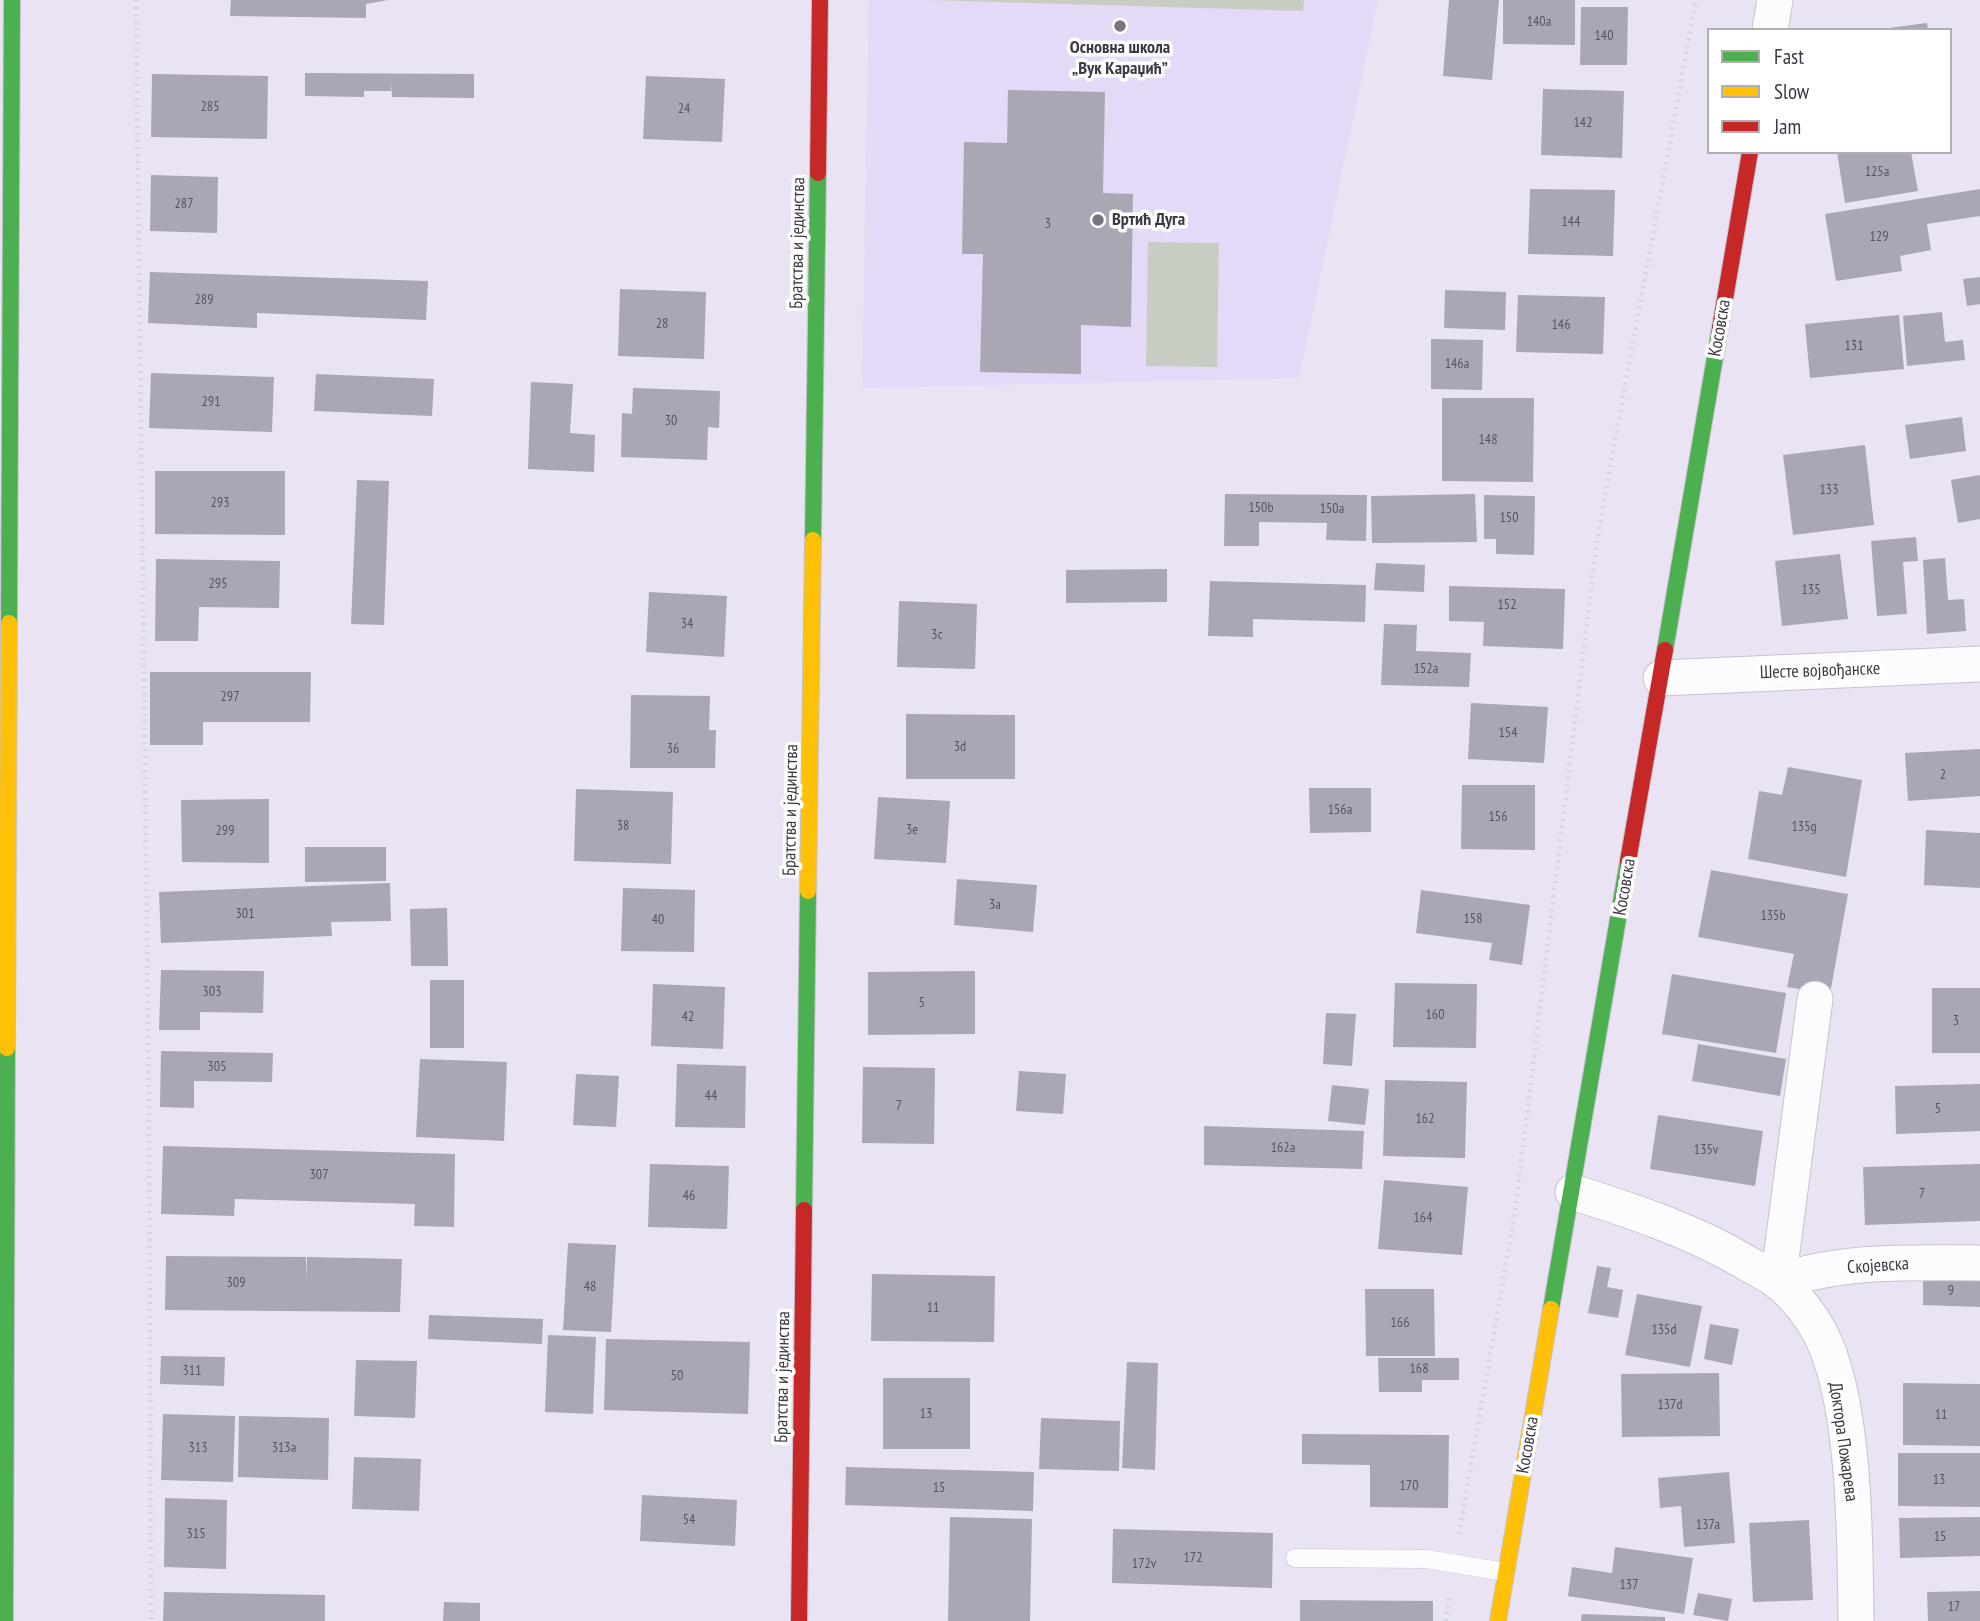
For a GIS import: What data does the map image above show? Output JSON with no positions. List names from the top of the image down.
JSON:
{
  "streets": {
    "street": [
      "Братства и јединства",
      "Косовска",
      "Шесте војвођанске",
      "Скојевска",
      "Доктора Пожарева"
    ]
  },
  "crossings": [
    ["Косовска", "Шесте војвођанске"],
    ["Косовска", "Доктора Пожарева"],
    ["Скојевска", "Доктора Пожарева"]
  ],
  "places": ["Основна школа „Вук Караџић”", "Вртић Дуга"],
  "house_numbers": [
    "140a",
    "140",
    "285",
    "24",
    "142",
    "125a",
    "287",
    "144",
    "3",
    "129",
    "289",
    "28",
    "146",
    "131",
    "146a",
    "291",
    "30",
    "148",
    "133",
    "293",
    "150b",
    "150a",
    "150",
    "295",
    "135",
    "152",
    "34",
    "3c",
    "152a",
    "297",
    "154",
    "3d",
    "36",
    "2",
    "156a",
    "156",
    "38",
    "135g",
    "3e",
    "299",
    "3a",
    "301",
    "135b",
    "158",
    "40",
    "303",
    "5",
    "160",
    "42",
    "3",
    "305",
    "44",
    "7",
    "5",
    "162",
    "162a",
    "135v",
    "307",
    "7",
    "46",
    "164",
    "309",
    "48",
    "9",
    "11",
    "166",
    "135d",
    "168",
    "311",
    "50",
    "137d",
    "13",
    "11",
    "313",
    "313a",
    "13",
    "170",
    "15",
    "54",
    "137a",
    "315",
    "15",
    "172",
    "172v",
    "137",
    "17"
  ],
  "legend": ["Fast", "Slow", "Jam"]
}
